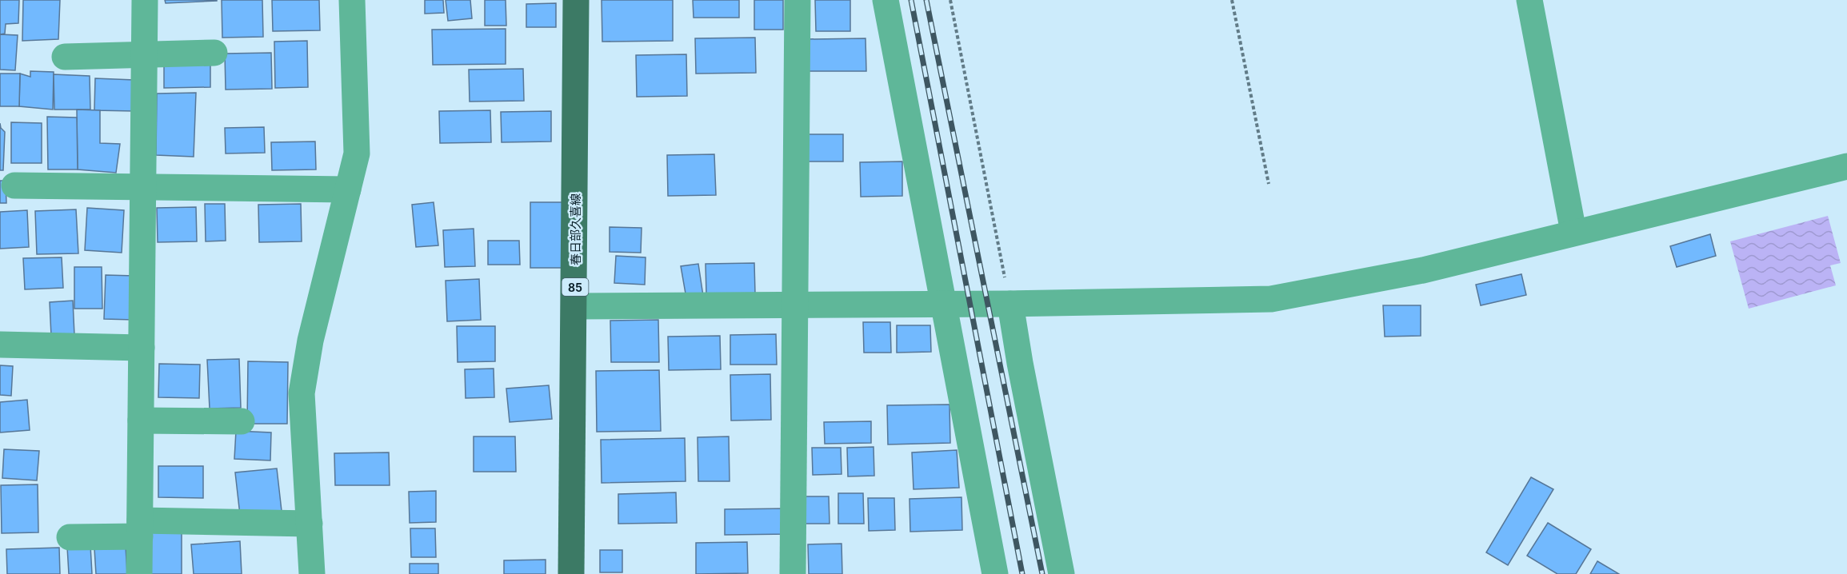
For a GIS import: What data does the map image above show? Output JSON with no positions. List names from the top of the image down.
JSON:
{
  "streets": {
    "main road": ["春日部久喜線", "85"]
  }
}
